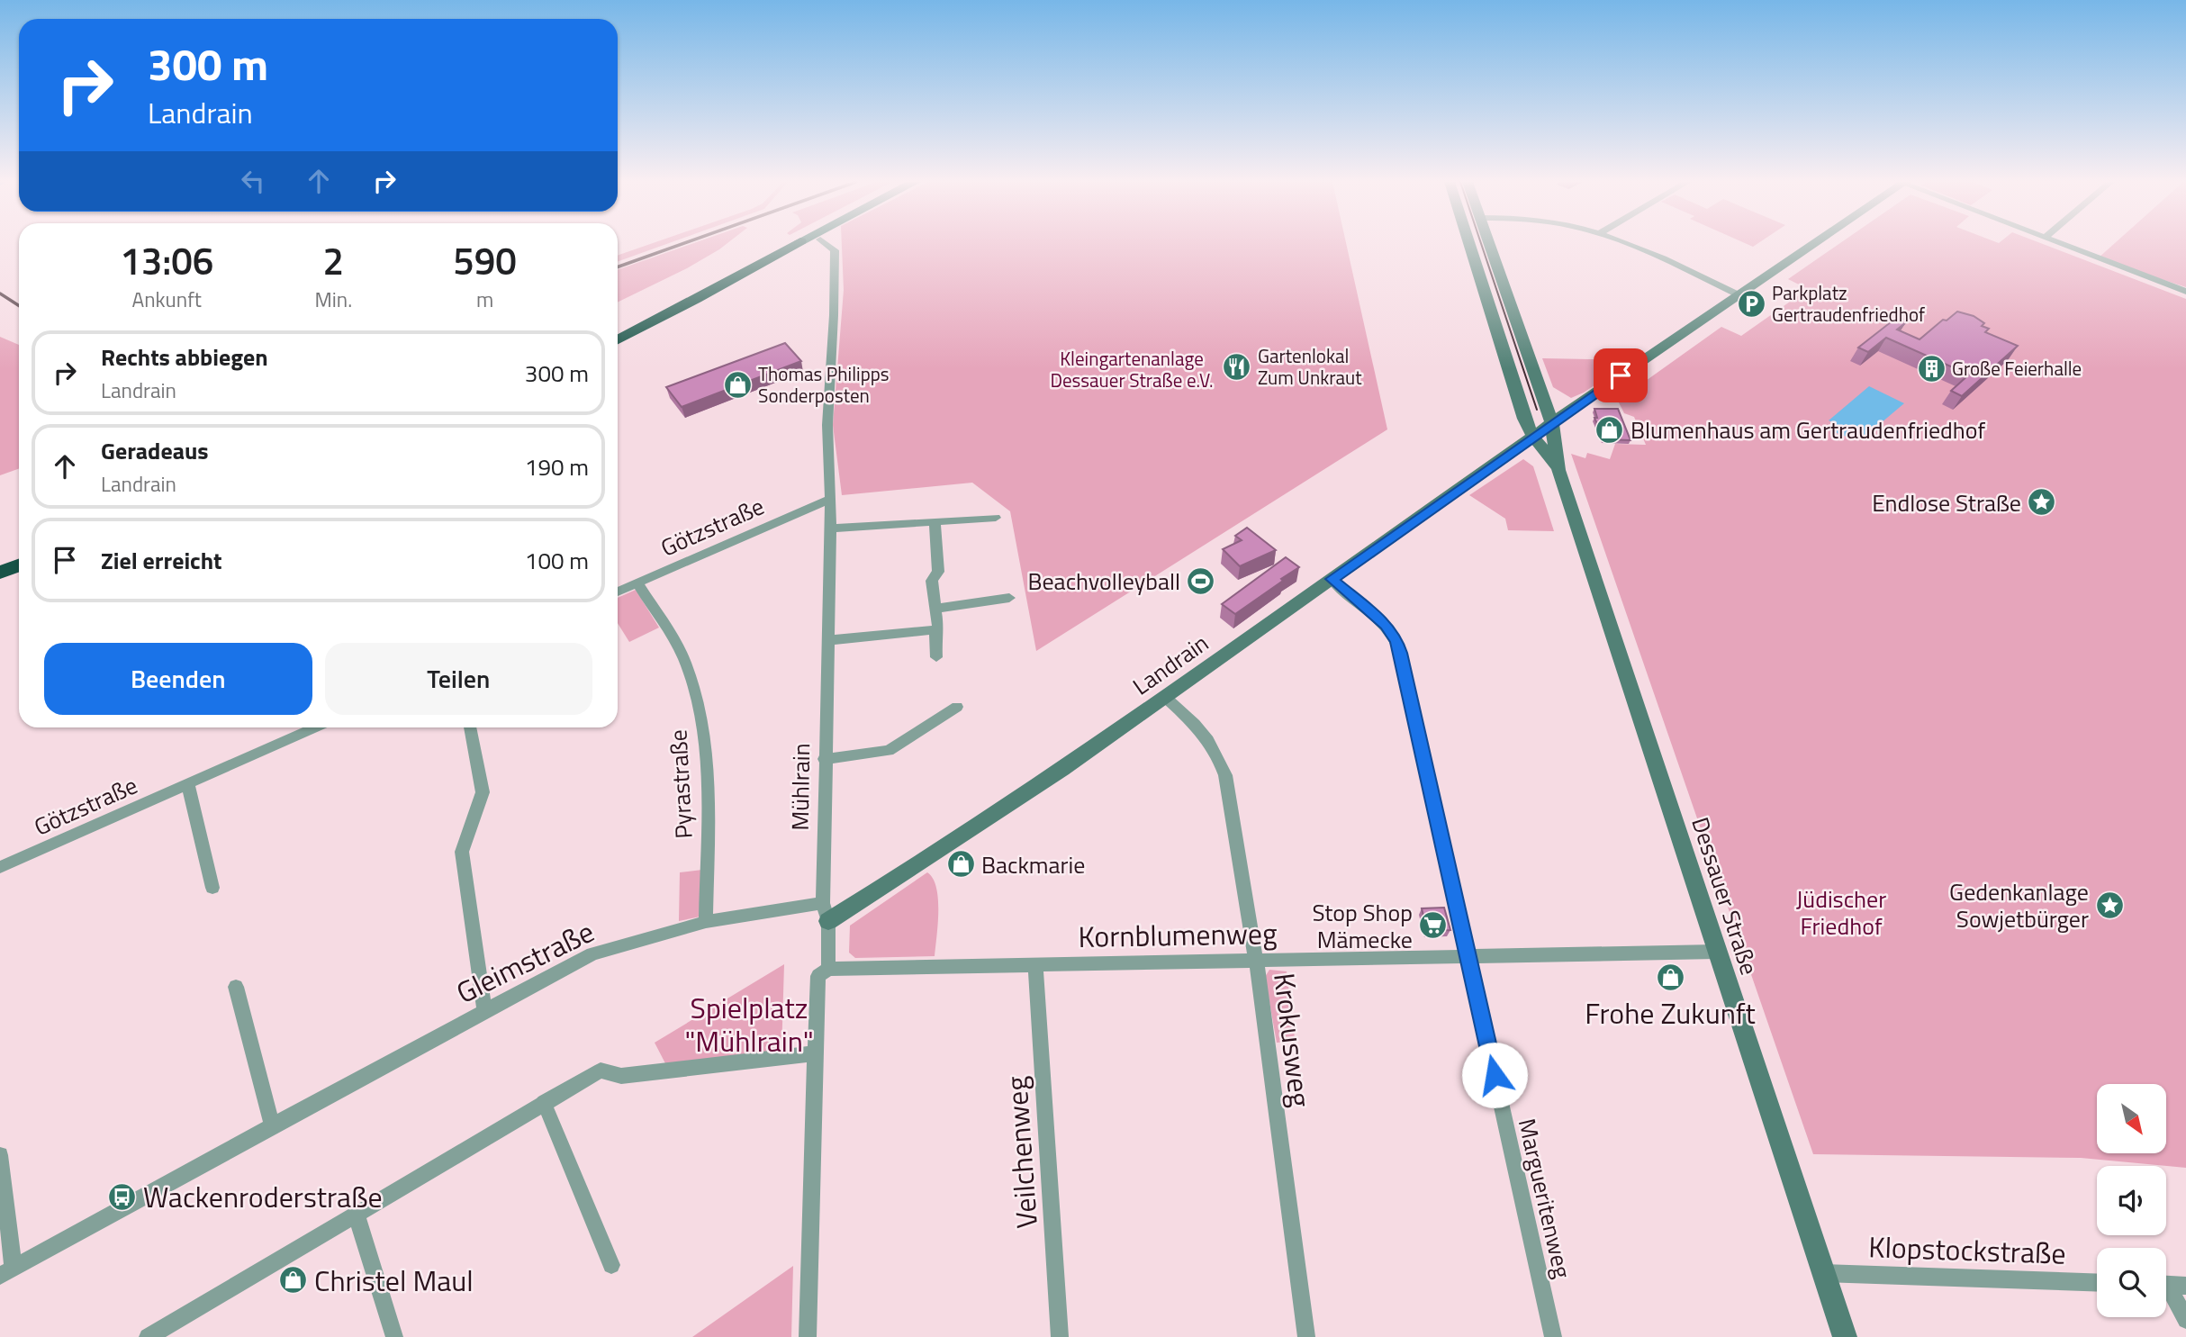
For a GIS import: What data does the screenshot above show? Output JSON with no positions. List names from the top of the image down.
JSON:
{
  "streets": {
    "main road": ["Dessauer Straße"],
    "street": [
      "Götzstraße",
      "Landrain",
      "Pyrastraße",
      "Mühlrain",
      "Kornblumenweg",
      "Gleimstraße",
      "Krokusweg",
      "Veilchenweg",
      "Margueritenweg",
      "Klopstockstraße"
    ]
  },
  "crossings": [
    ["Götzstraße", "Pyrastraße"],
    ["Götzstraße", "Mühlrain"],
    ["Landrain", "Mühlrain"],
    ["Landrain", "Dessauer Straße"],
    ["Landrain", "Krokusweg"],
    ["Landrain", "Margueritenweg"],
    ["Pyrastraße", "Gleimstraße"],
    ["Mühlrain", "Kornblumenweg"],
    ["Mühlrain", "Gleimstraße"],
    ["Dessauer Straße", "Kornblumenweg"],
    ["Dessauer Straße", "Klopstockstraße"],
    ["Kornblumenweg", "Krokusweg"],
    ["Kornblumenweg", "Veilchenweg"],
    ["Kornblumenweg", "Margueritenweg"]
  ],
  "parks": ["Kleingartenanlage Dessauer Straße e.V.", "Jüdischer Friedhof", "Spielplatz \"Mühlrain\""],
  "places": {
    "parking": ["Parkplatz Gertraudenfriedhof"],
    "restaurant": ["Gartenlokal Zum Unkraut"],
    "building": ["Große Feierhalle"],
    "shop": [
      "Thomas Philipps Sonderposten",
      "Blumenhaus am Gertraudenfriedhof",
      "Backmarie",
      "Frohe Zukunft",
      "Christel Maul"
    ],
    "place": ["Endlose Straße", "Gedenkanlage Sowjetbürger"],
    "sports": ["Beachvolleyball"],
    "supermarket": ["Stop Shop Mämecke"],
    "bus stop": ["Wackenroderstraße"]
  },
  "north": "bottom right",
  "page": {
    "turn": ["300 m", "Landrain"],
    "eta": [
      "13:06",
      "Ankunft",
      "2",
      "Min.",
      "590",
      "m"
    ],
    "list": [
      {
        "name": "Rechts abbiegen",
        "note": "Landrain",
        "value": "300 m"
      },
      {
        "name": "Geradeaus",
        "note": "Landrain",
        "value": "190 m"
      },
      {
        "name": "Ziel erreicht",
        "value": "100 m"
      }
    ],
    "buttons": ["Beenden", "Teilen"]
  }
}
